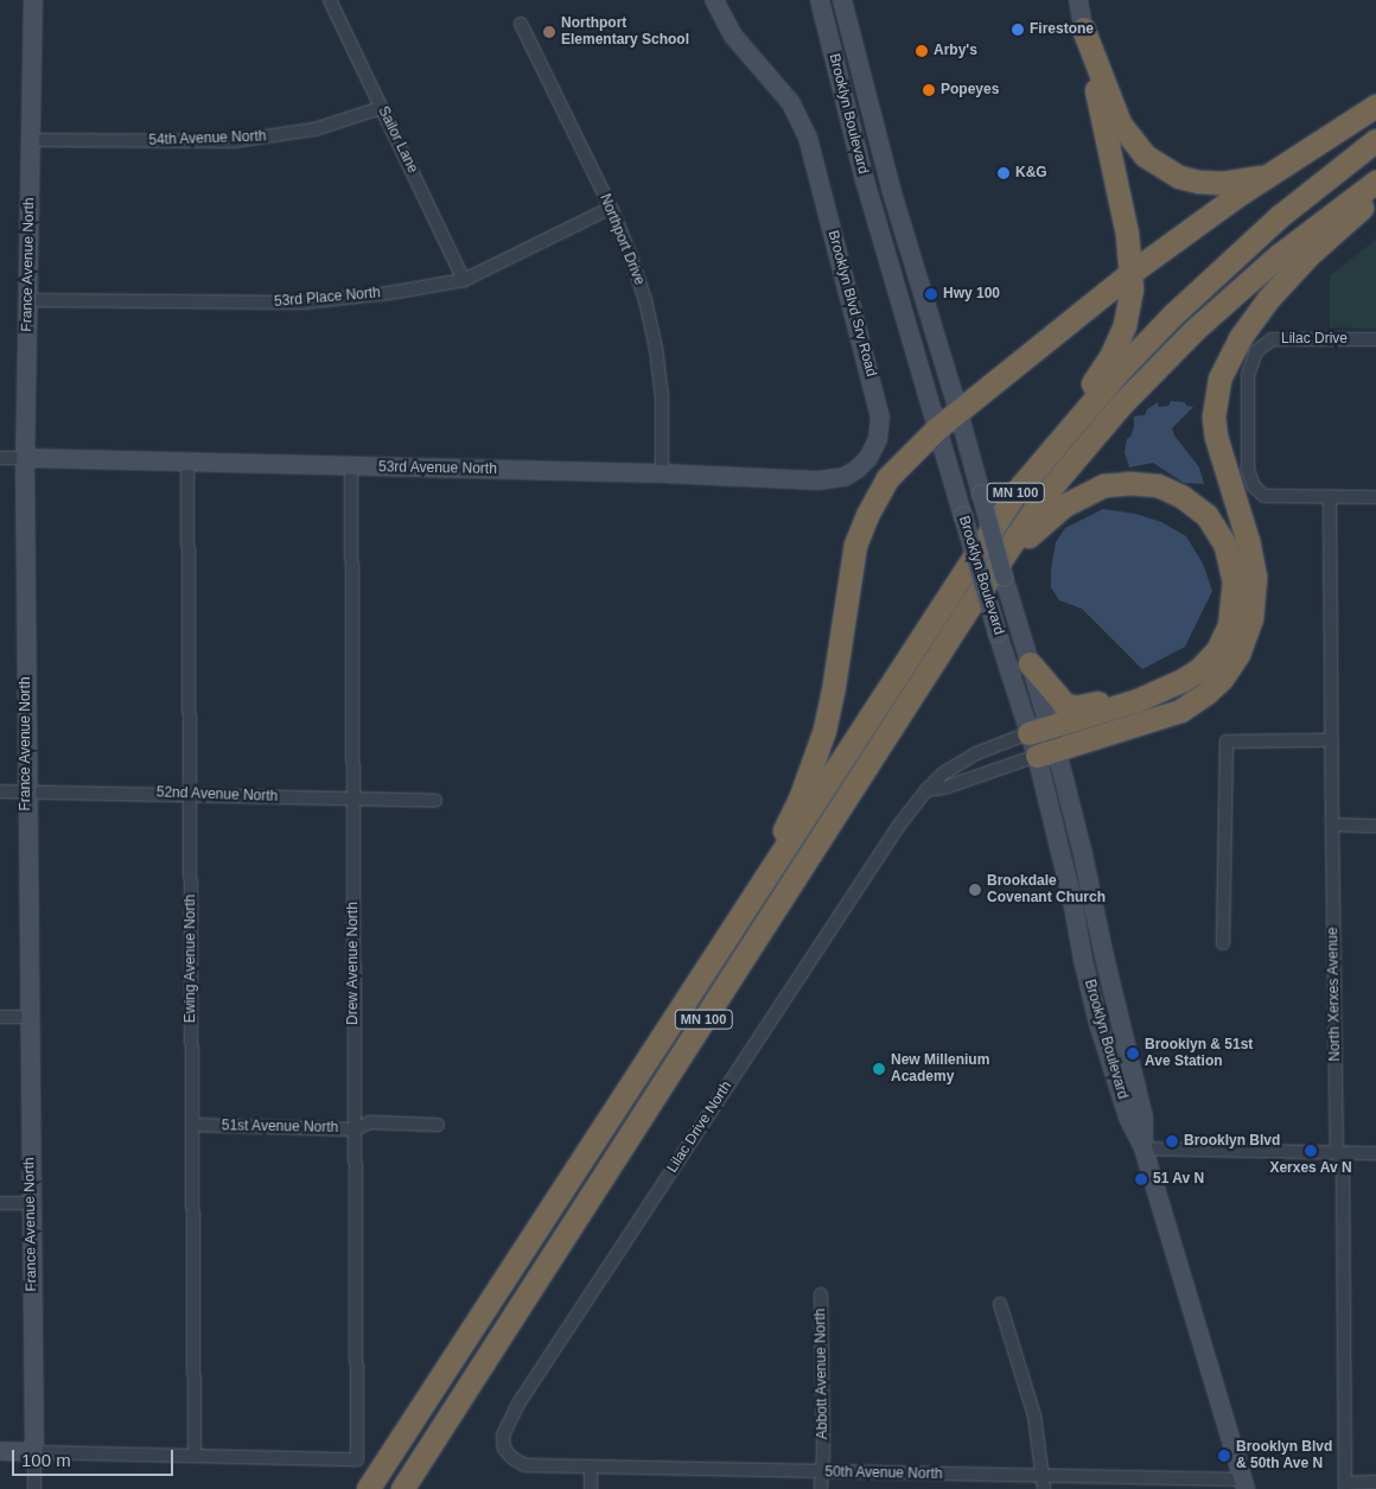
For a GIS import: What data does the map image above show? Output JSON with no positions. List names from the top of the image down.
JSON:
{
  "streets": {
    "highway": ["MN 100"],
    "street": [
      "Brooklyn Boulevard",
      "54th Avenue North",
      "Sailor Lane",
      "Northport Drive",
      "France Avenue North",
      "53rd Place North",
      "Brooklyn Blvd Srv Road",
      "Lilac Drive",
      "53rd Avenue North",
      "52nd Avenue North",
      "Ewing Avenue North",
      "Drew Avenue North",
      "North Xerxes Avenue",
      "51st Avenue North",
      "Lilac Drive North",
      "Abbott Avenue North",
      "50th Avenue North"
    ]
  },
  "crossings": [
    ["Brooklyn Boulevard", "Lilac Drive North"],
    ["Brooklyn Boulevard", "50th Avenue North"],
    ["54th Avenue North", "Sailor Lane"],
    ["54th Avenue North", "France Avenue North"],
    ["Sailor Lane", "53rd Place North"],
    ["Northport Drive", "53rd Place North"],
    ["Northport Drive", "53rd Avenue North"],
    ["France Avenue North", "53rd Place North"],
    ["France Avenue North", "53rd Avenue North"],
    ["France Avenue North", "52nd Avenue North"],
    ["Brooklyn Blvd Srv Road", "53rd Avenue North"],
    ["Lilac Drive", "North Xerxes Avenue"],
    ["53rd Avenue North", "Ewing Avenue North"],
    ["53rd Avenue North", "Drew Avenue North"],
    ["52nd Avenue North", "Ewing Avenue North"],
    ["52nd Avenue North", "Drew Avenue North"],
    ["Ewing Avenue North", "Drew Avenue North"],
    ["Ewing Avenue North", "51st Avenue North"],
    ["Drew Avenue North", "51st Avenue North"],
    ["Lilac Drive North", "50th Avenue North"],
    ["Abbott Avenue North", "50th Avenue North"]
  ],
  "places": [
    "Firestone",
    "Northport Elementary School",
    "Arby's",
    "Popeyes",
    "K&G",
    "Hwy 100",
    "Brookdale Covenant Church",
    "Brooklyn & 51st Ave Station",
    "New Millenium Academy",
    "Brooklyn Blvd",
    "Xerxes Av N",
    "51 Av N",
    "Brooklyn Blvd & 50th Ave N"
  ],
  "scale_bar": "100 m"
}
